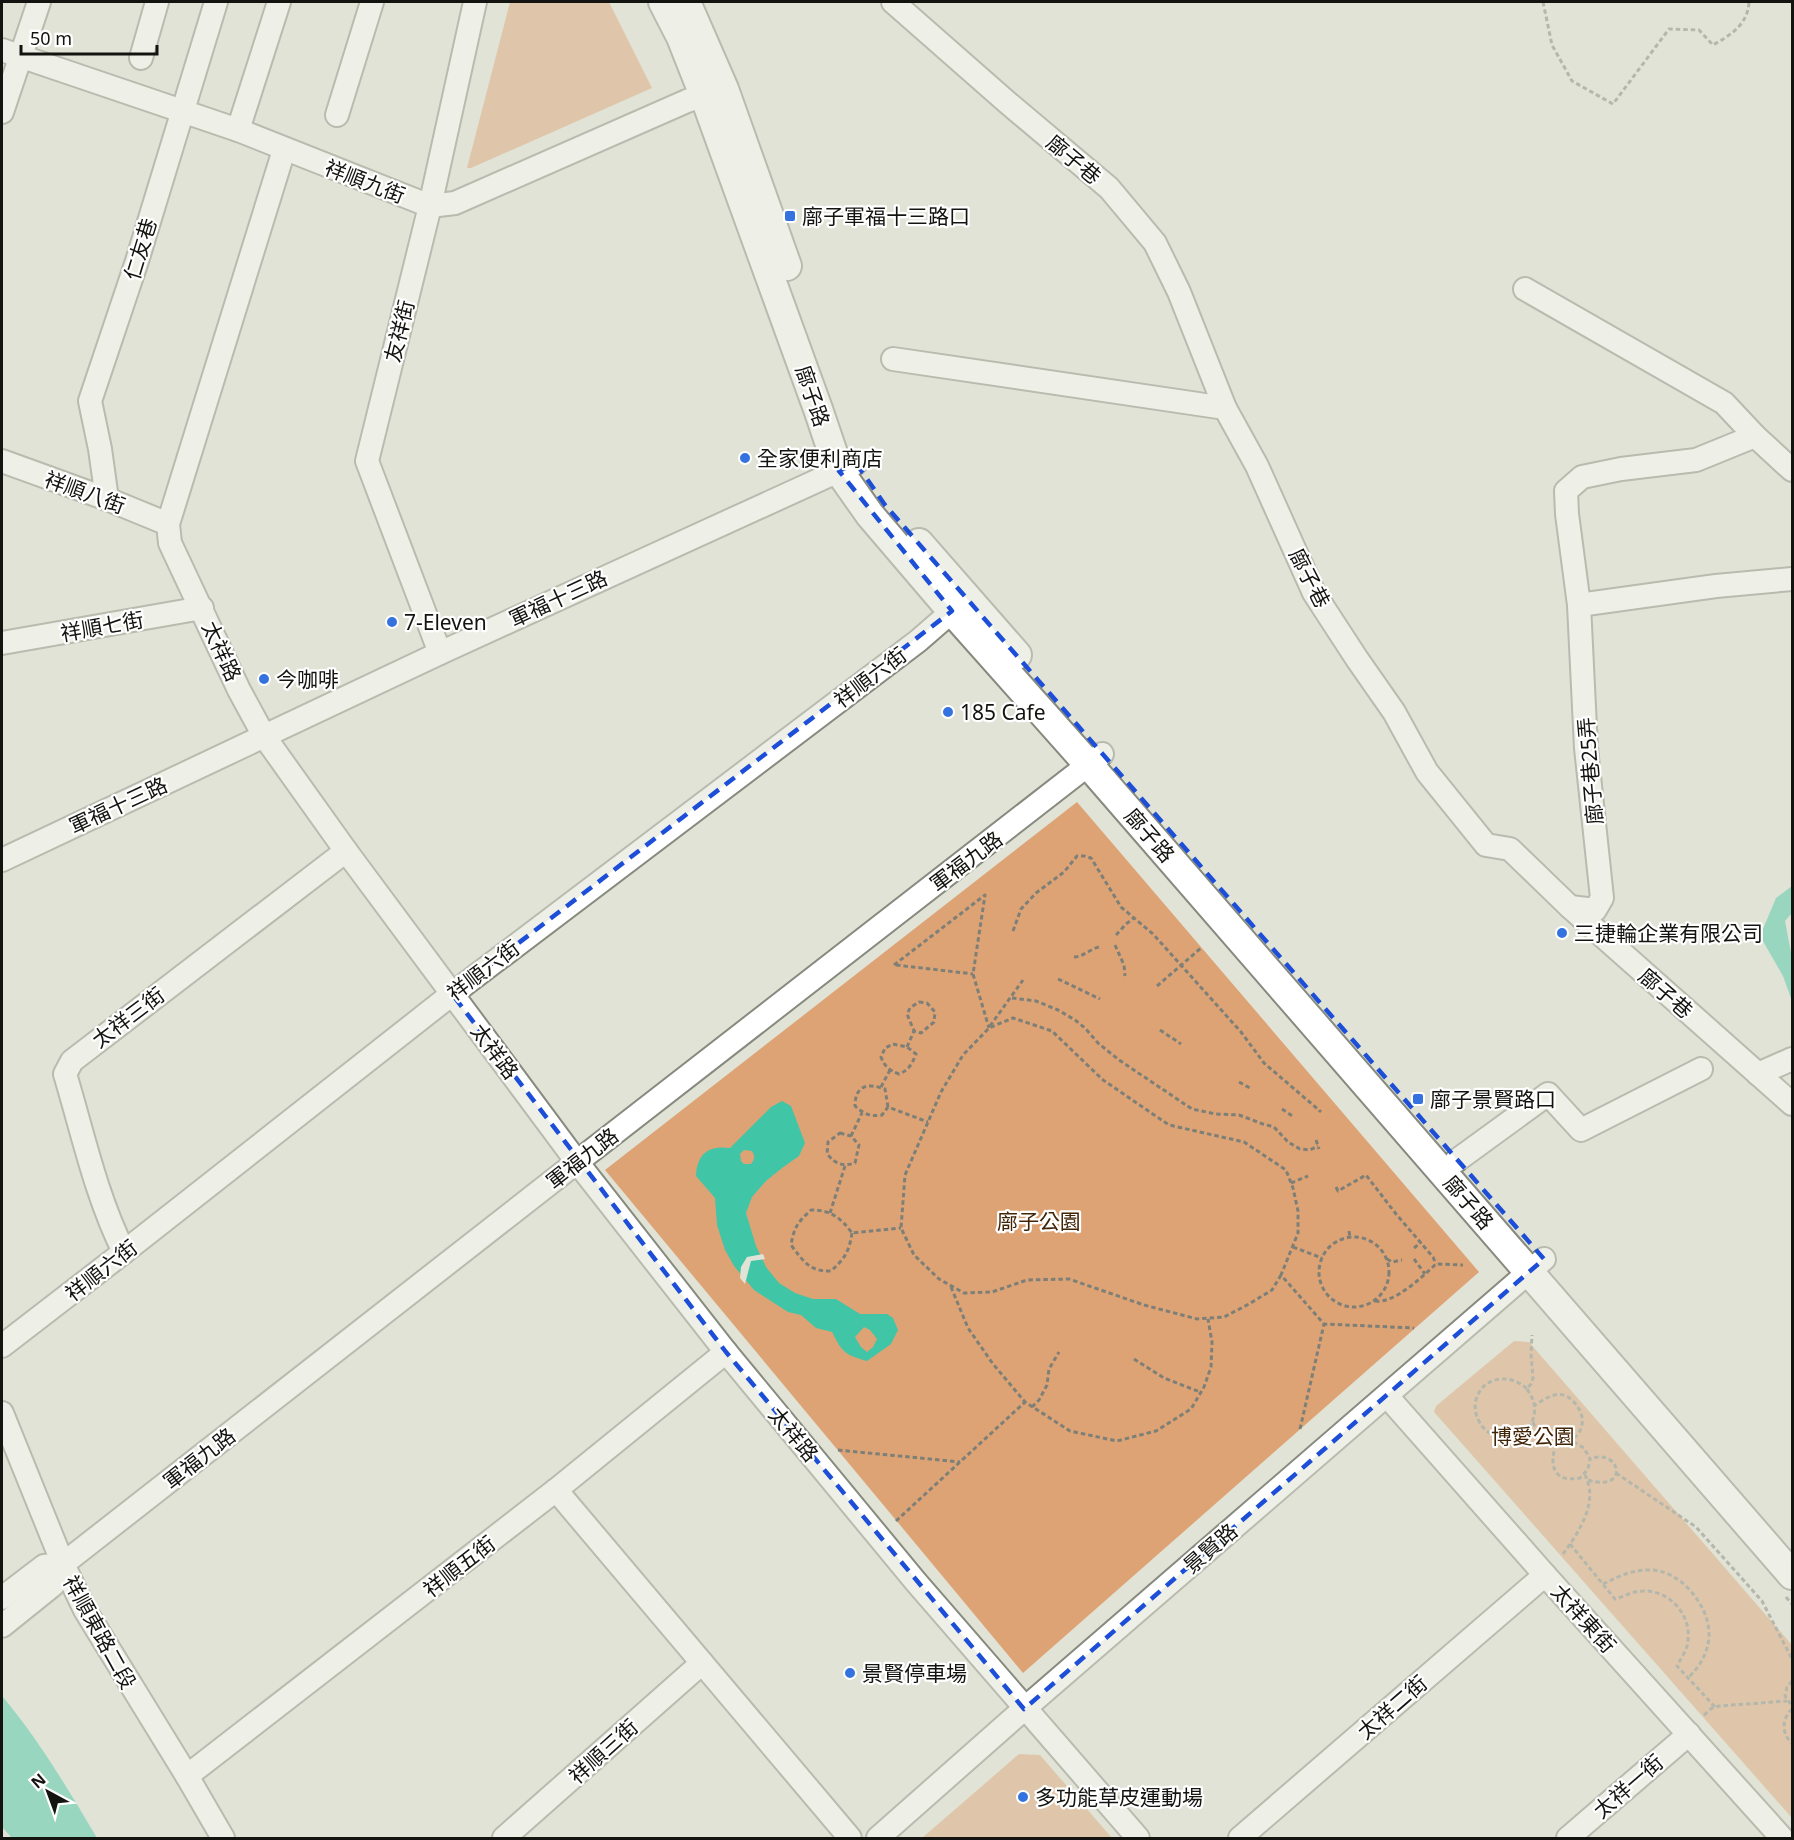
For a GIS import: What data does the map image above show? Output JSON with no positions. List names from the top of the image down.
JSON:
{
  "streets": {
    "main road": ["廍子路"],
    "street": [
      "廍子巷",
      "祥順九街",
      "仁友巷",
      "友祥街",
      "祥順八街",
      "軍福十三路",
      "祥順七街",
      "太祥路",
      "祥順六街",
      "廍子巷25弄",
      "軍福九路",
      "太祥三街",
      "景賢路",
      "祥順五街",
      "太祥東街",
      "祥順東路二段",
      "太祥二街",
      "祥順三街",
      "太祥一街"
    ]
  },
  "crossings": [
    ["廍子巷", "廍子巷25弄"],
    ["祥順九街", "仁友巷"],
    ["祥順九街", "友祥街"],
    ["祥順九街", "廍子路"],
    ["仁友巷", "祥順八街"],
    ["友祥街", "軍福十三路"],
    ["廍子路", "軍福十三路"],
    ["廍子路", "祥順六街"],
    ["廍子路", "軍福九路"],
    ["廍子路", "景賢路"],
    ["祥順八街", "太祥路"],
    ["軍福十三路", "太祥路"],
    ["祥順七街", "太祥路"],
    ["太祥路", "祥順六街"],
    ["太祥路", "軍福九路"],
    ["太祥路", "太祥三街"],
    ["太祥路", "景賢路"],
    ["太祥路", "祥順五街"],
    ["祥順六街", "太祥三街"],
    ["軍福九路", "祥順東路二段"],
    ["景賢路", "太祥東街"],
    ["祥順五街", "祥順東路二段"],
    ["太祥東街", "太祥二街"],
    ["太祥東街", "太祥一街"]
  ],
  "parks": ["廍子公園", "博愛公園"],
  "places": {
    "transit": ["廍子軍福十三路口", "廍子景賢路口"],
    "other": [
      "全家便利商店",
      "7-Eleven",
      "今咖啡",
      "185 Cafe",
      "三捷輪企業有限公司",
      "景賢停車場",
      "多功能草皮運動場"
    ]
  },
  "scale_bar": "50 m",
  "north": "top left"
}
